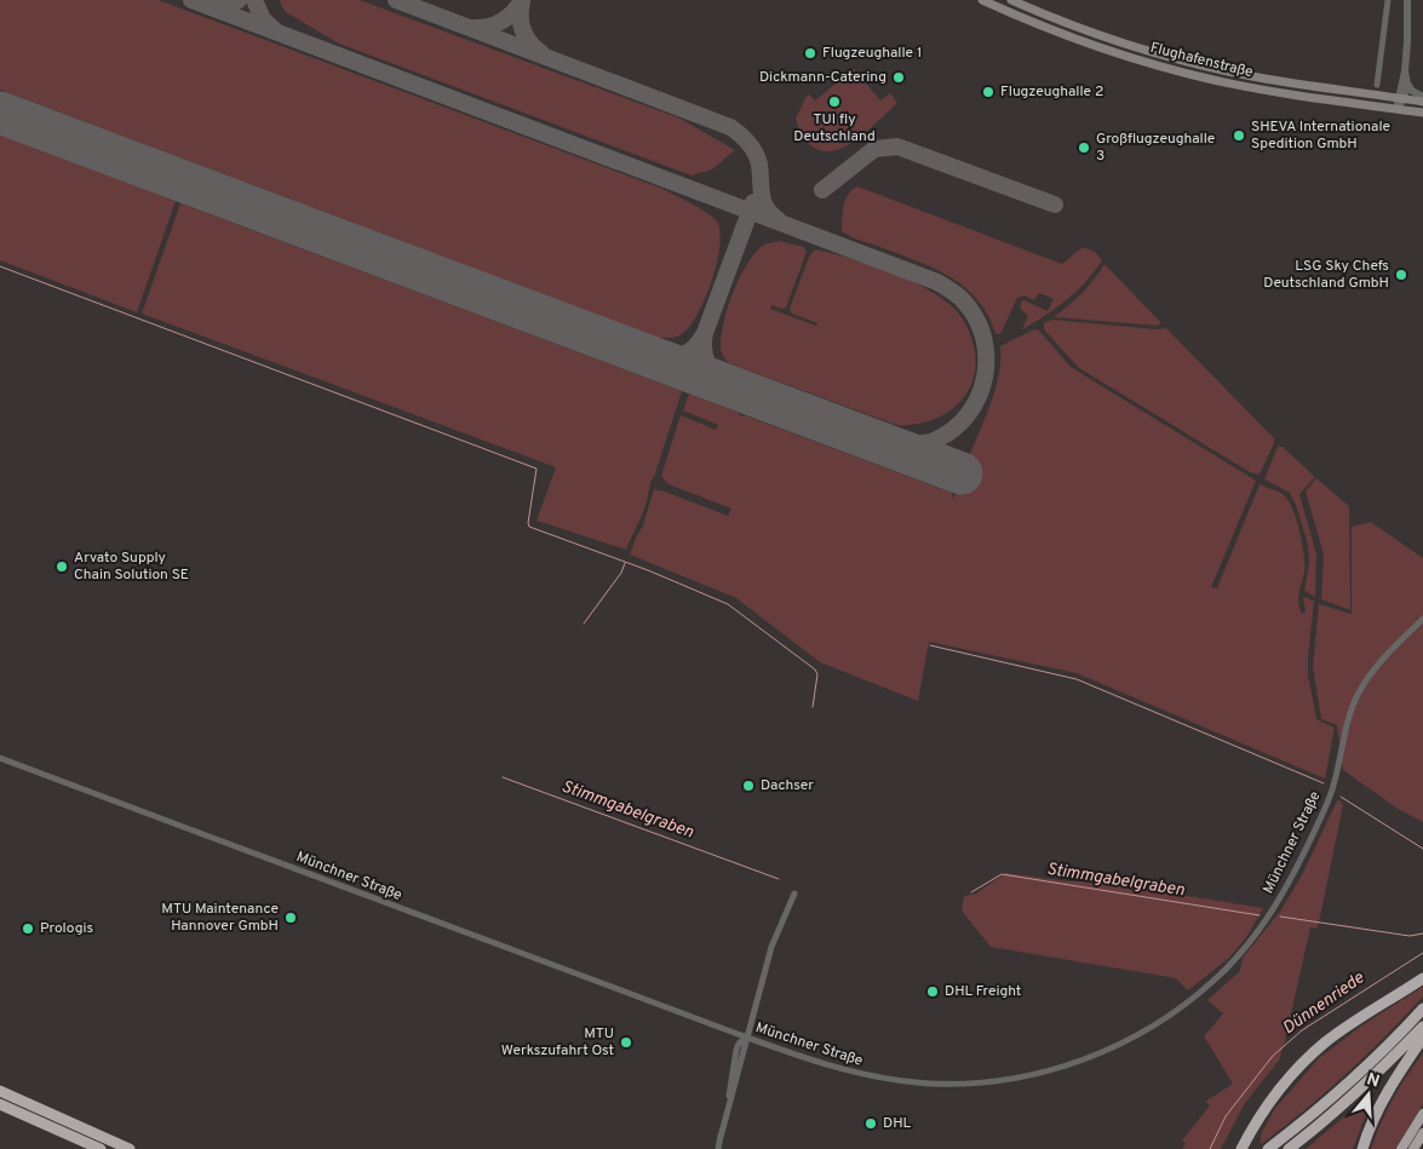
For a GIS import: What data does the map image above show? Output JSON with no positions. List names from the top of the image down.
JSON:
{
  "streets": {
    "main road": ["Flughafenstraße"],
    "street": ["Münchner Straße"]
  },
  "water": ["Stimmgabelgraben", "Dünnenriede"],
  "places": [
    "Flugzeughalle 1",
    "Dickmann-Catering",
    "Flugzeughalle 2",
    "TUI fly Deutschland",
    "SHEVA Internationale Spedition GmbH",
    "Großflugzeughalle 3",
    "LSG Sky Chefs Deutschland GmbH",
    "Arvato Supply Chain Solution SE",
    "Dachser",
    "MTU Maintenance Hannover GmbH",
    "Prologis",
    "DHL Freight",
    "MTU Werkszufahrt Ost",
    "DHL"
  ],
  "north": "top"
}
